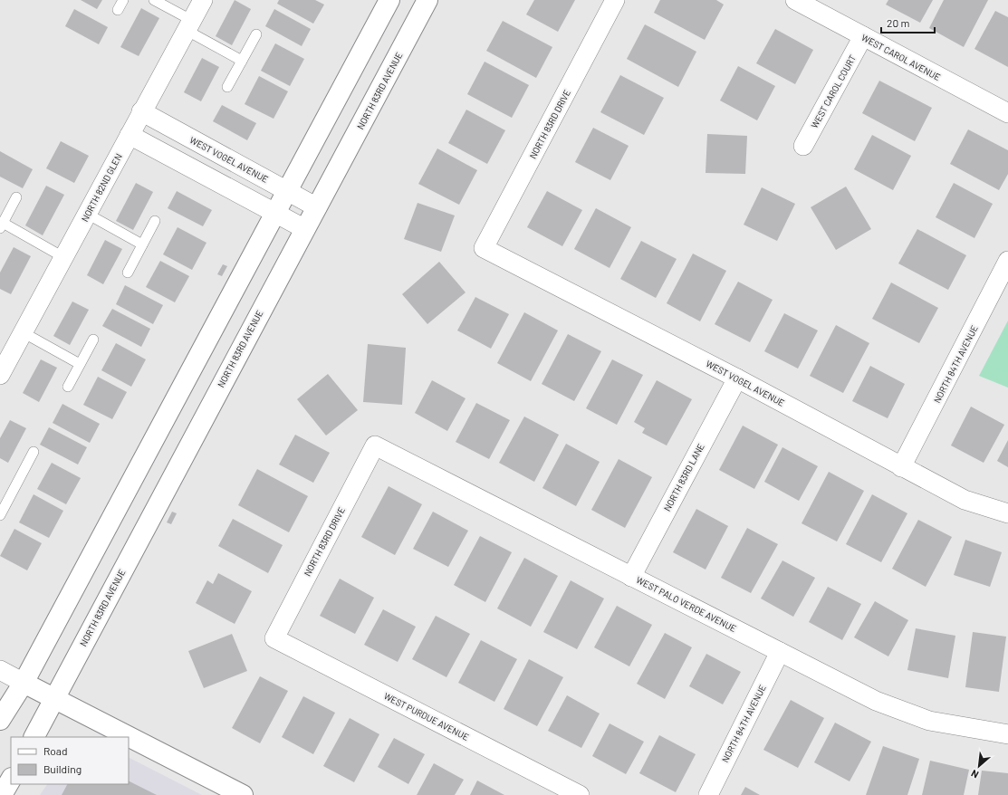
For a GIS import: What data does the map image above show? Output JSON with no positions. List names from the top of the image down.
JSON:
{
  "streets": {
    "main road": ["NORTH 83RD AVENUE"],
    "street": [
      "WEST CAROL AVENUE",
      "WEST CAROL COURT",
      "NORTH 83RD DRIVE",
      "WEST VOGEL AVENUE",
      "NORTH 82ND GLEN",
      "NORTH 84TH AVENUE",
      "NORTH 83RD LANE",
      "WEST PALO VERDE AVENUE",
      "WEST PURDUE AVENUE"
    ]
  },
  "crossings": [
    ["WEST CAROL AVENUE", "WEST CAROL COURT"],
    ["NORTH 83RD AVENUE", "WEST VOGEL AVENUE"],
    ["NORTH 83RD DRIVE", "WEST VOGEL AVENUE"],
    ["NORTH 83RD DRIVE", "WEST PALO VERDE AVENUE"],
    ["NORTH 83RD DRIVE", "WEST PURDUE AVENUE"],
    ["WEST VOGEL AVENUE", "NORTH 82ND GLEN"],
    ["WEST VOGEL AVENUE", "NORTH 84TH AVENUE"],
    ["WEST VOGEL AVENUE", "NORTH 83RD LANE"],
    ["NORTH 84TH AVENUE", "WEST PALO VERDE AVENUE"],
    ["NORTH 83RD LANE", "WEST PALO VERDE AVENUE"]
  ],
  "legend": ["Road", "Building"],
  "scale_bar": "20 m",
  "north": "bottom left"
}
